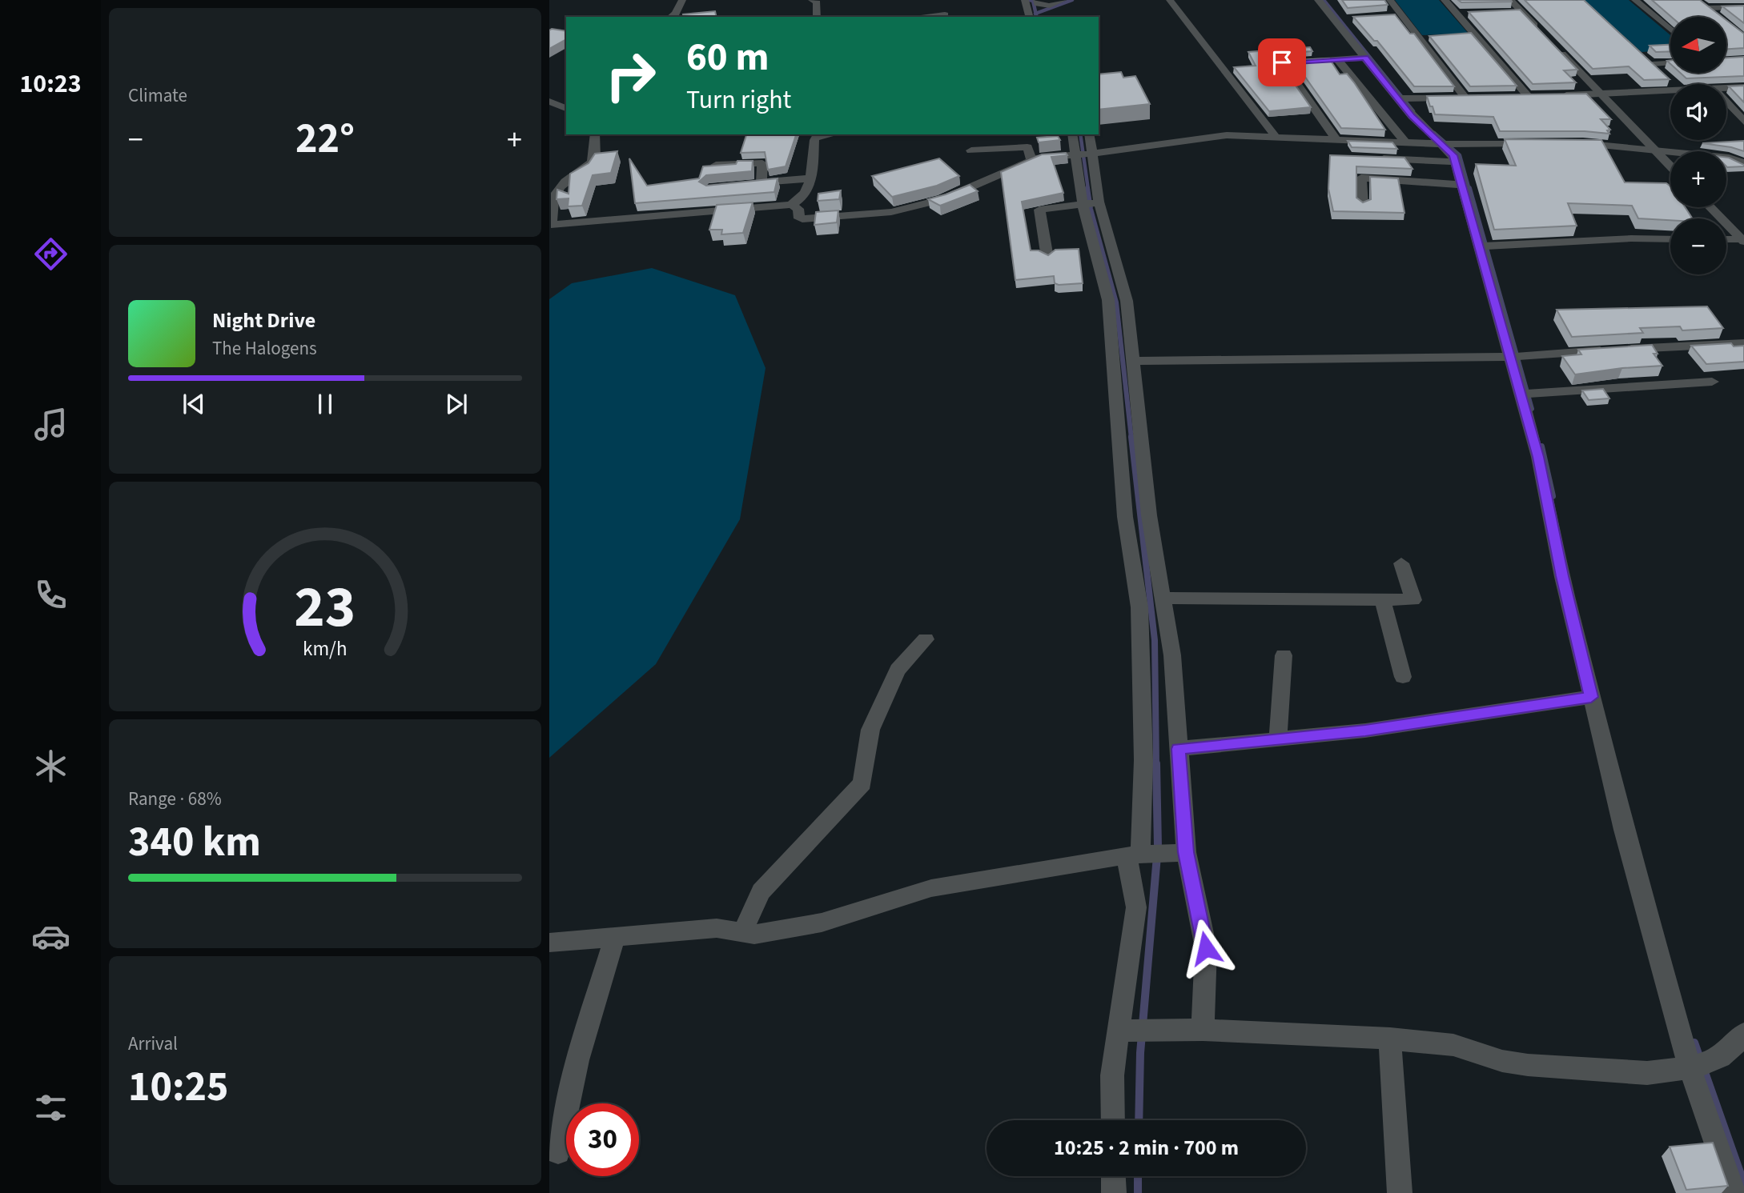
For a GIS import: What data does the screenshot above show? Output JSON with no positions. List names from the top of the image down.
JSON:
{
  "north": "left",
  "page": {
    "tabs": "10:23",
    "tile": [
      "Climate",
      ["Range · 68%", "340 km"],
      ["Arrival", "10:25"]
    ],
    "map_buttons": ["+", "−"],
    "turn": ["60 m", "Turn right"],
    "heat": ["−", "22°", "+"],
    "song": ["Night Drive", "The Halogens"],
    "limit": "30",
    "trip": "10:25 · 2 min · 700 m",
    "gauge": ["23", "km/h"]
  }
}
